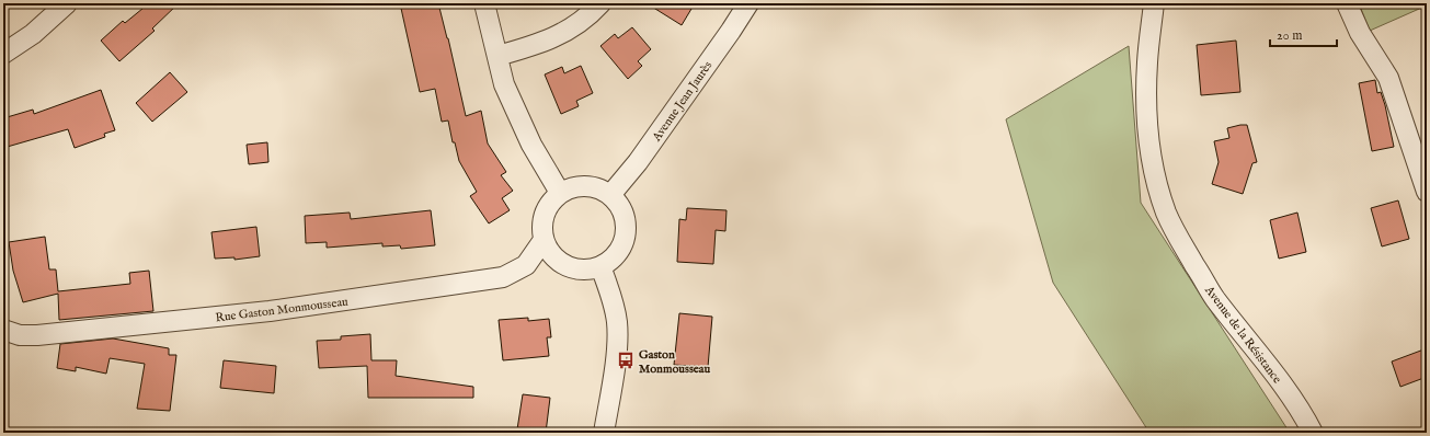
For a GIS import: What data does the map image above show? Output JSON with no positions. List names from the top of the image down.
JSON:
{
  "streets": {
    "street": ["Avenue Jean Jaurès", "Rue Gaston Monmousseau", "Avenue de la Résistance"]
  },
  "crossings": [
    ["Avenue Jean Jaurès", "Rue Gaston Monmousseau"]
  ],
  "places": {
    "bus stop": ["Gaston Monmousseau"]
  },
  "scale_bar": "20 m"
}
